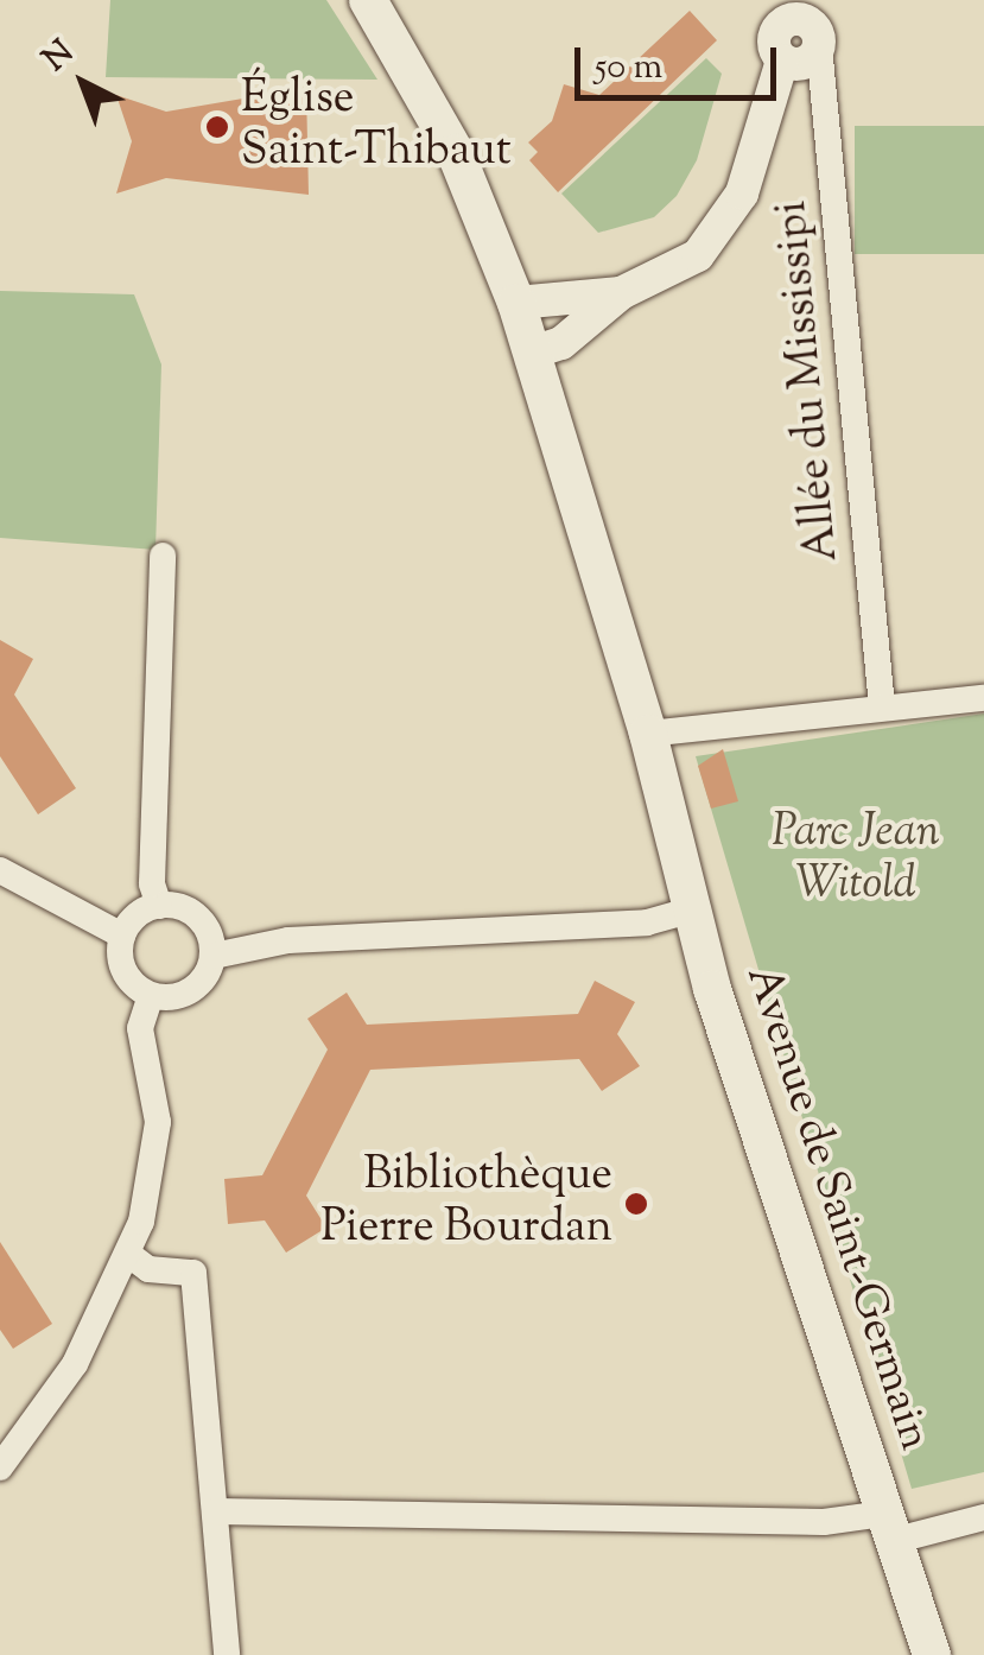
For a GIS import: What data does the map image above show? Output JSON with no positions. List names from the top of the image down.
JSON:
{
  "streets": {
    "main road": ["Avenue de Saint-Germain"],
    "street": ["Allée du Mississipi"]
  },
  "parks": ["Parc Jean Witold"],
  "places": ["Église Saint-Thibaut", "Bibliothèque Pierre Bourdan"],
  "scale_bar": "50 m",
  "north": "top left"
}
